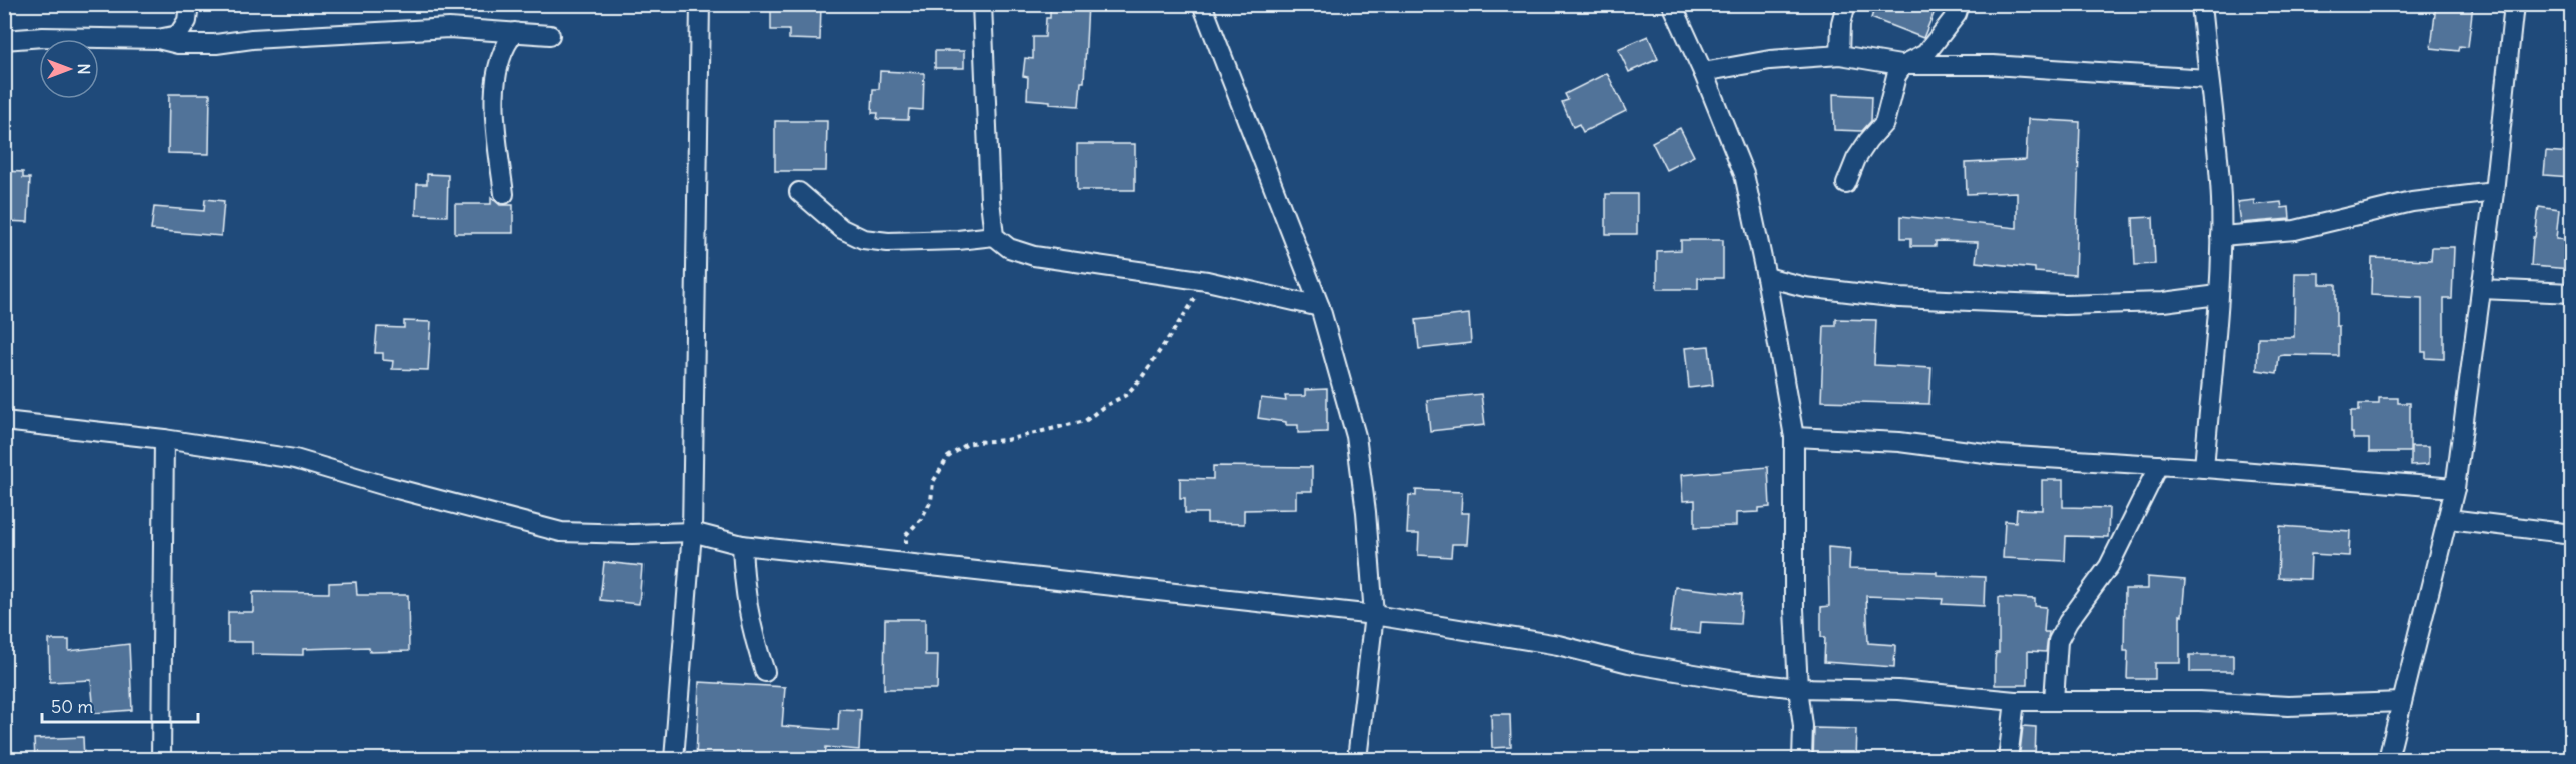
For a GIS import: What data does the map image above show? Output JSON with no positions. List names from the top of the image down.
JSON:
{
  "scale_bar": "50 m",
  "north": "right"
}
